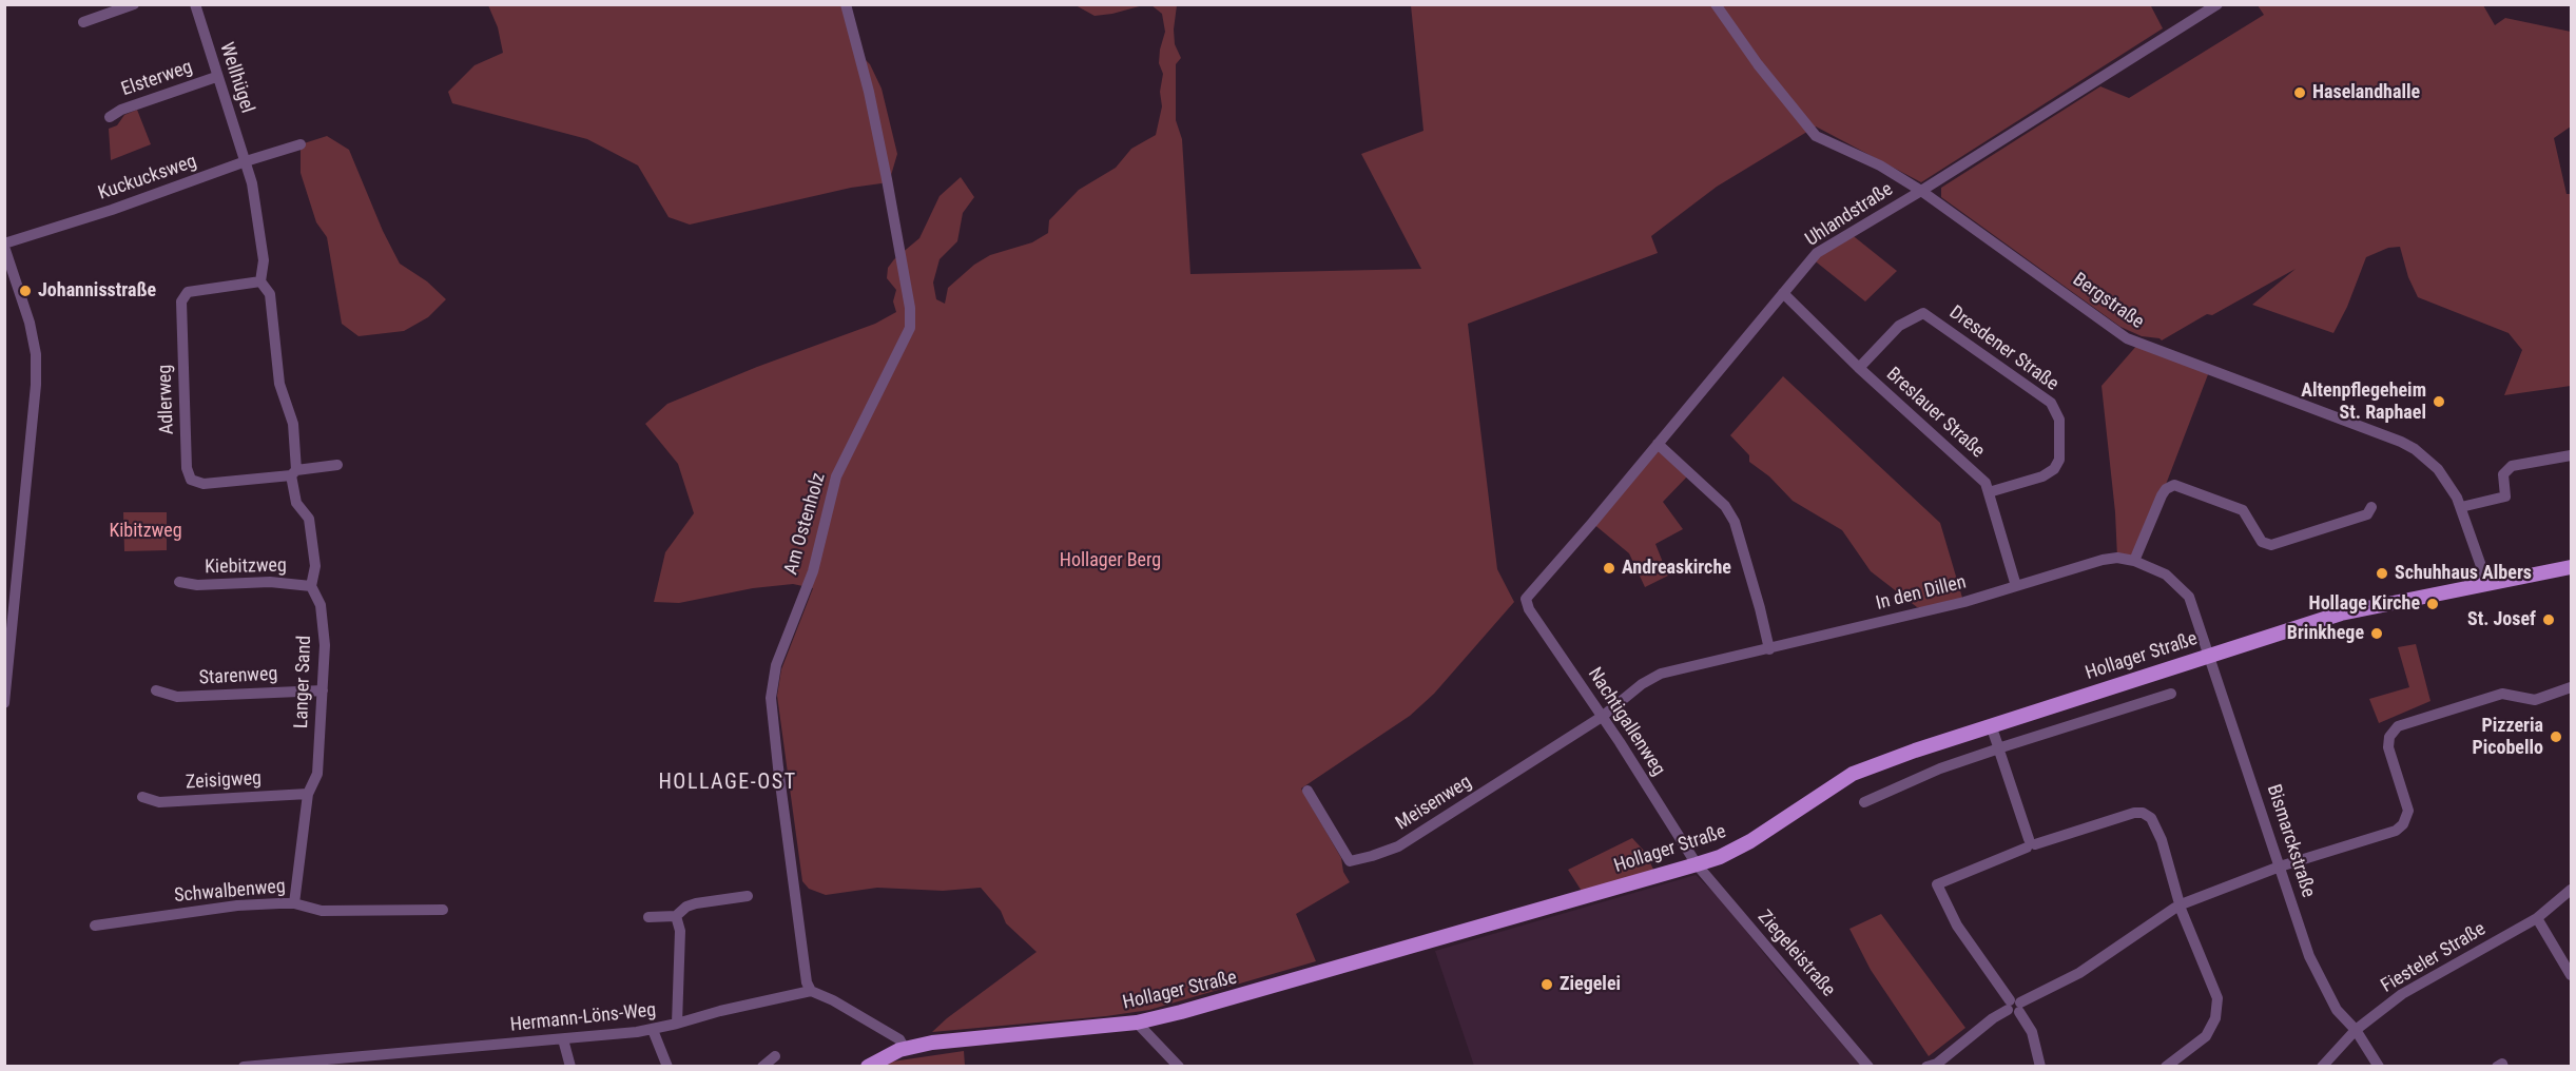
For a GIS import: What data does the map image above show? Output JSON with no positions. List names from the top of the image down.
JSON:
{
  "streets": {
    "main road": ["Hollager Straße"],
    "street": [
      "Wellhügel",
      "Elsterweg",
      "Kuckucksweg",
      "Uhlandstraße",
      "Bergstraße",
      "Dresdener Straße",
      "Adlerweg",
      "Breslauer Straße",
      "Am Ostenholz",
      "Kiebitzweg",
      "In den Dillen",
      "Starenweg",
      "Langer Sand",
      "Nachtigallenweg",
      "Zeisigweg",
      "Meisenweg",
      "Bismarckstraße",
      "Schwalbenweg",
      "Ziegeleistraße",
      "Fiesteler Straße",
      "Hermann-Löns-Weg"
    ]
  },
  "crossings": [
    ["Wellhügel", "Elsterweg"],
    ["Wellhügel", "Kuckucksweg"],
    ["Wellhügel", "Langer Sand"],
    ["Kuckucksweg", "Langer Sand"],
    ["Uhlandstraße", "Bergstraße"],
    ["Uhlandstraße", "Breslauer Straße"],
    ["Uhlandstraße", "Nachtigallenweg"],
    ["Bergstraße", "Hollager Straße"],
    ["Dresdener Straße", "Breslauer Straße"],
    ["Adlerweg", "Langer Sand"],
    ["Breslauer Straße", "In den Dillen"],
    ["Am Ostenholz", "Hermann-Löns-Weg"],
    ["Kiebitzweg", "Langer Sand"],
    ["In den Dillen", "Hollager Straße"],
    ["In den Dillen", "Nachtigallenweg"],
    ["In den Dillen", "Meisenweg"],
    ["In den Dillen", "Bismarckstraße"],
    ["Hollager Straße", "Nachtigallenweg"],
    ["Hollager Straße", "Bismarckstraße"],
    ["Hollager Straße", "Ziegeleistraße"],
    ["Starenweg", "Langer Sand"],
    ["Langer Sand", "Zeisigweg"],
    ["Langer Sand", "Schwalbenweg"],
    ["Nachtigallenweg", "Meisenweg"],
    ["Nachtigallenweg", "Ziegeleistraße"],
    ["Bismarckstraße", "Fiesteler Straße"]
  ],
  "districts": ["HOLLAGE-OST"],
  "parks": ["Kibitzweg", "Hollager Berg"],
  "places": [
    "Haselandhalle",
    "Johannisstraße",
    "Altenpflegeheim St. Raphael",
    "Andreaskirche",
    "Schuhhaus Albers",
    "Hollage Kirche",
    "St. Josef",
    "Brinkhege",
    "Pizzeria Picobello",
    "Ziegelei"
  ]
}
